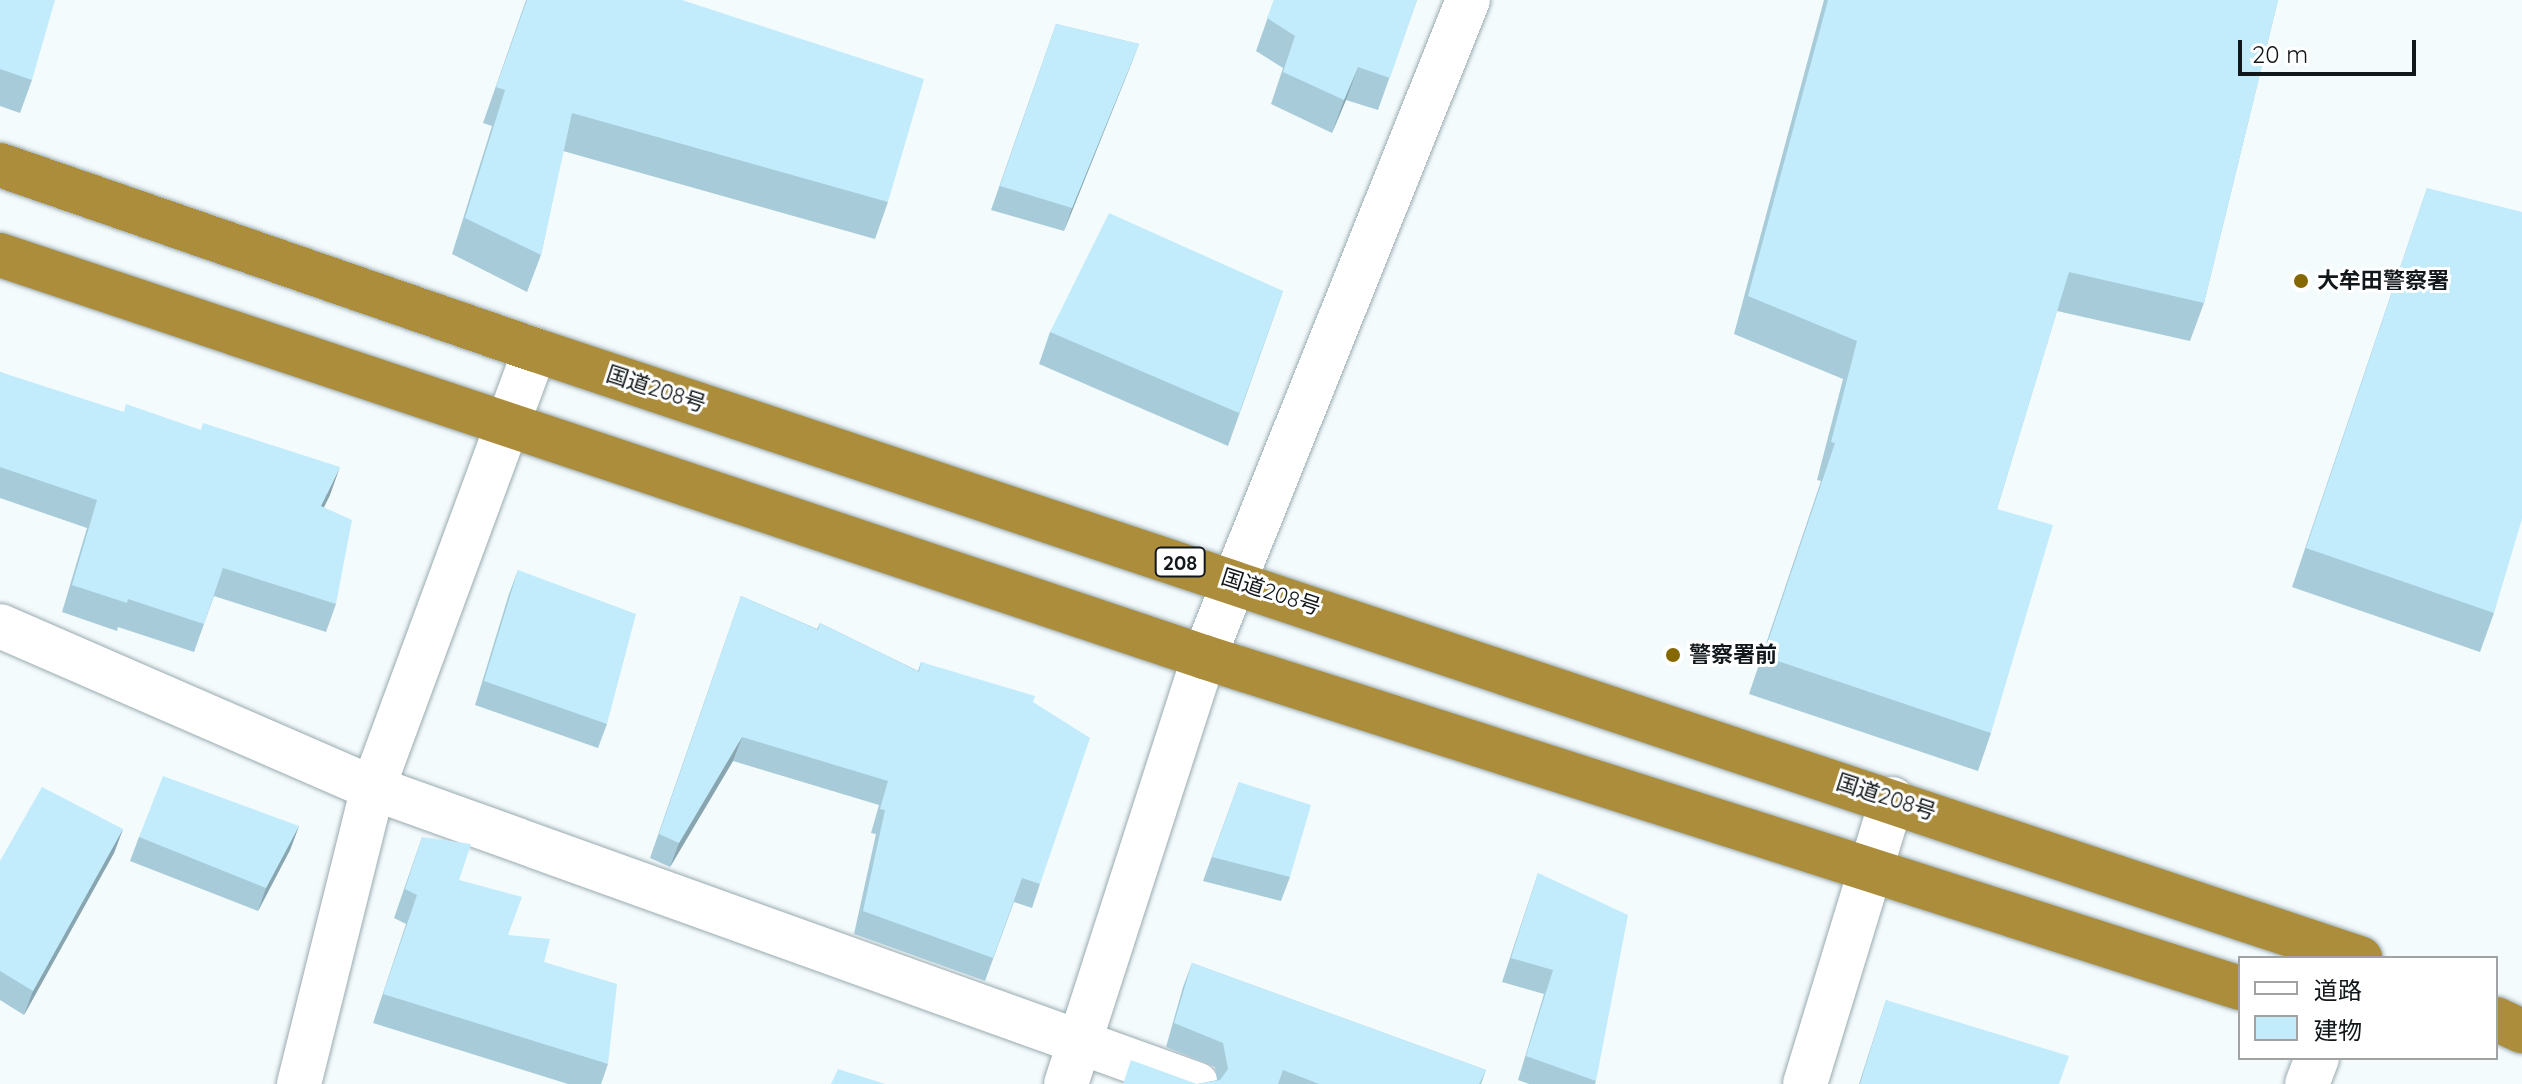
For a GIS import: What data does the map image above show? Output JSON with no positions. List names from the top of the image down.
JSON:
{
  "streets": {
    "highway": ["国道208号", "208"]
  },
  "places": ["大牟田警察署", "警察署前"],
  "legend": ["道路", "建物"],
  "scale_bar": "20 m"
}
